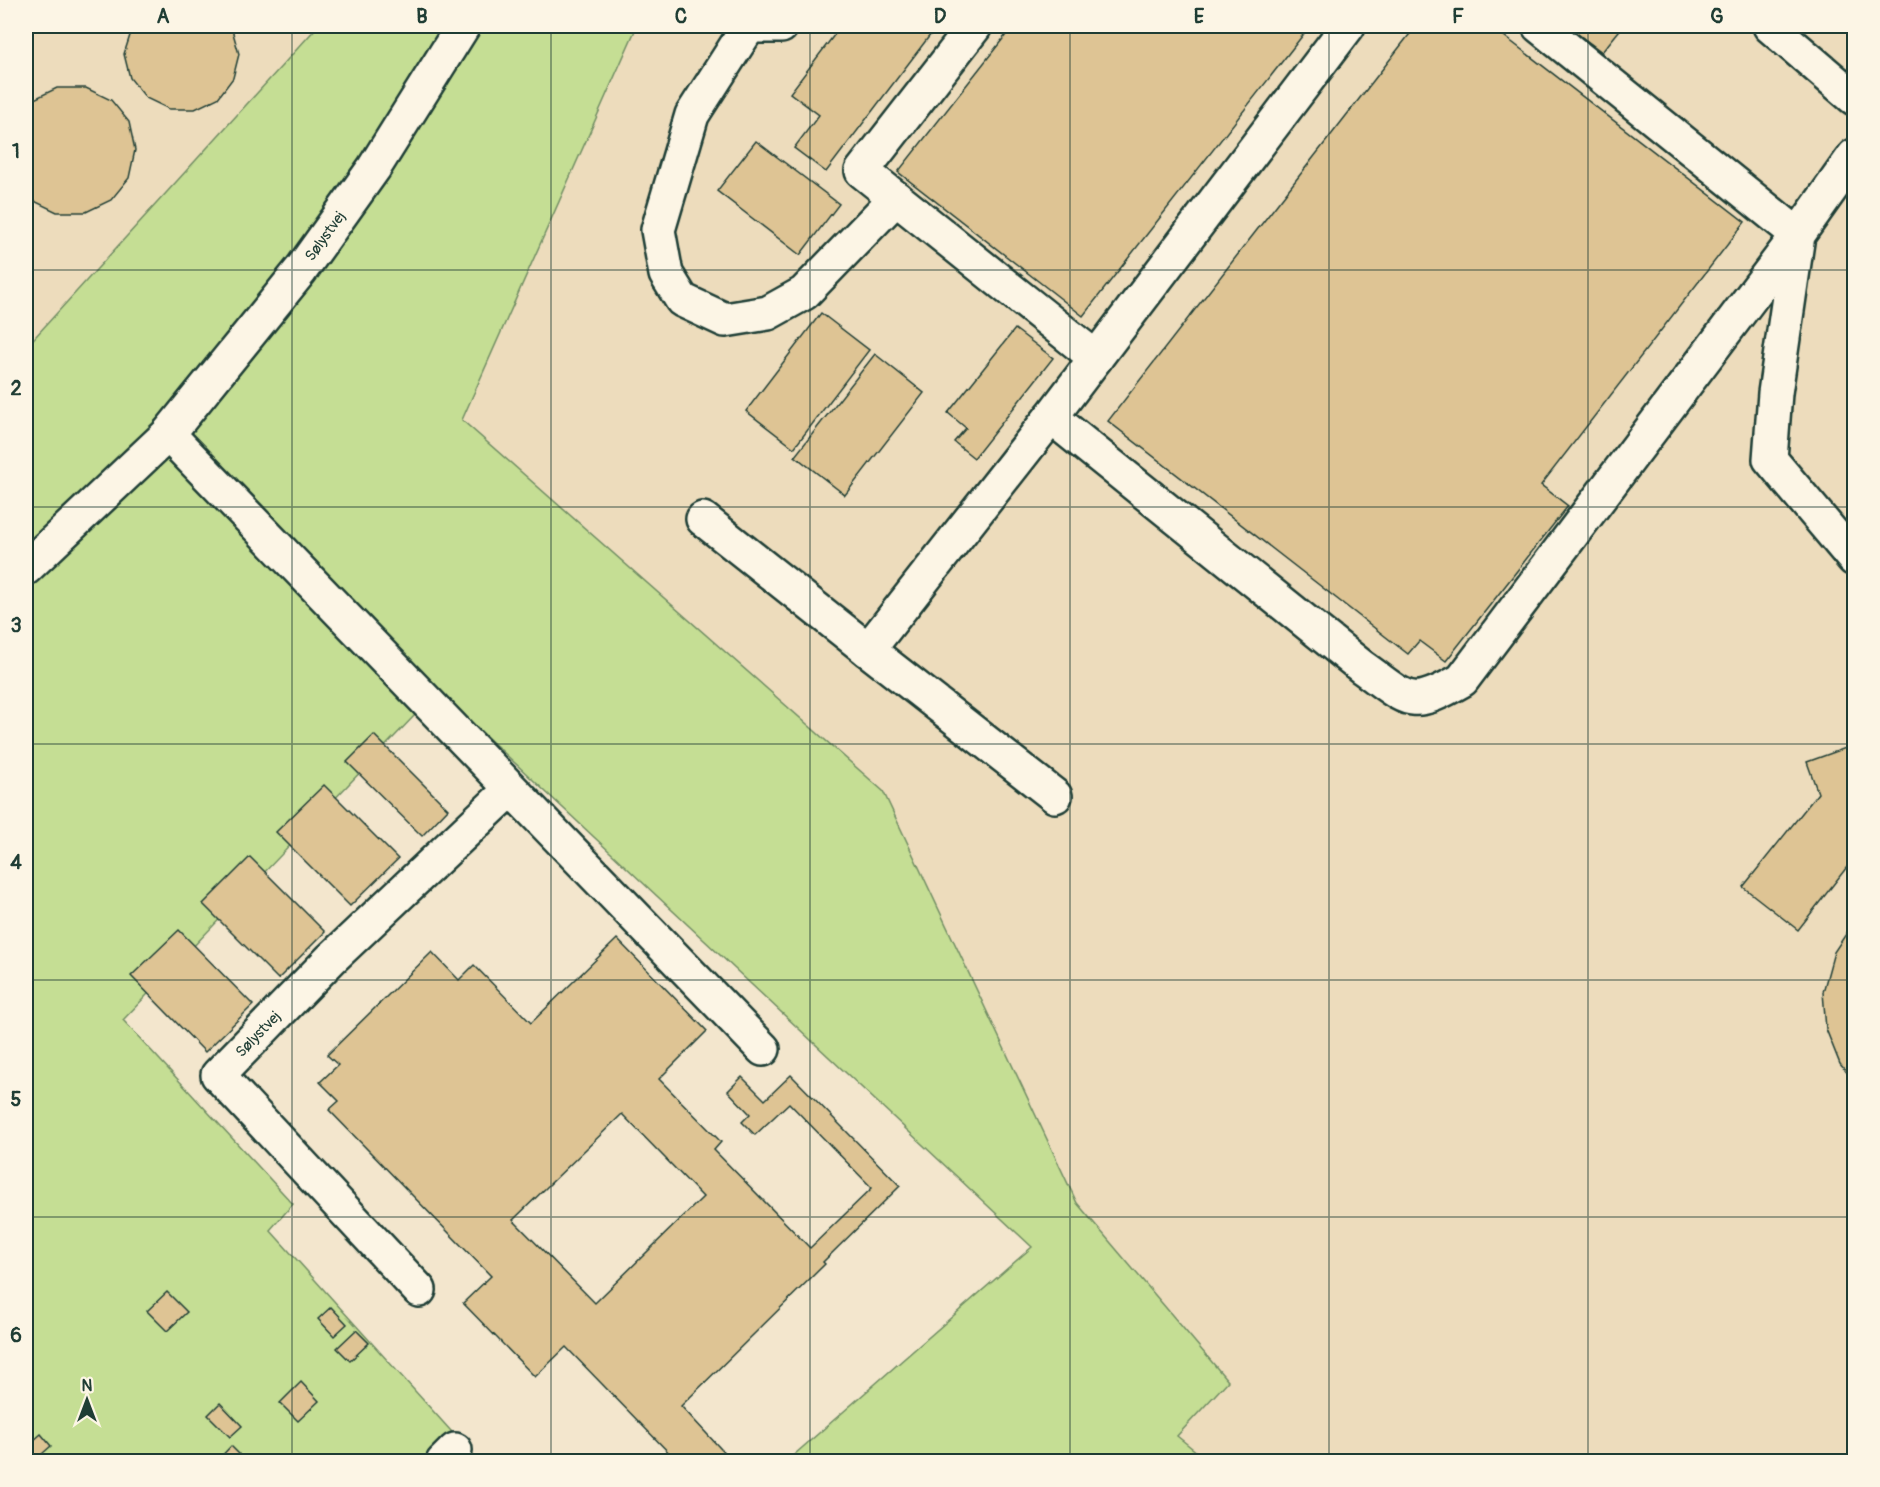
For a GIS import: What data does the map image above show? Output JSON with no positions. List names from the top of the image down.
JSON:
{
  "streets": {
    "street": ["Sølystvej"]
  },
  "north": "top",
  "grid": {
    "columns": [
      "A",
      "B",
      "C",
      "D",
      "E",
      "F",
      "G"
    ],
    "rows": [
      "1",
      "2",
      "3",
      "4",
      "5",
      "6"
    ]
  }
}
